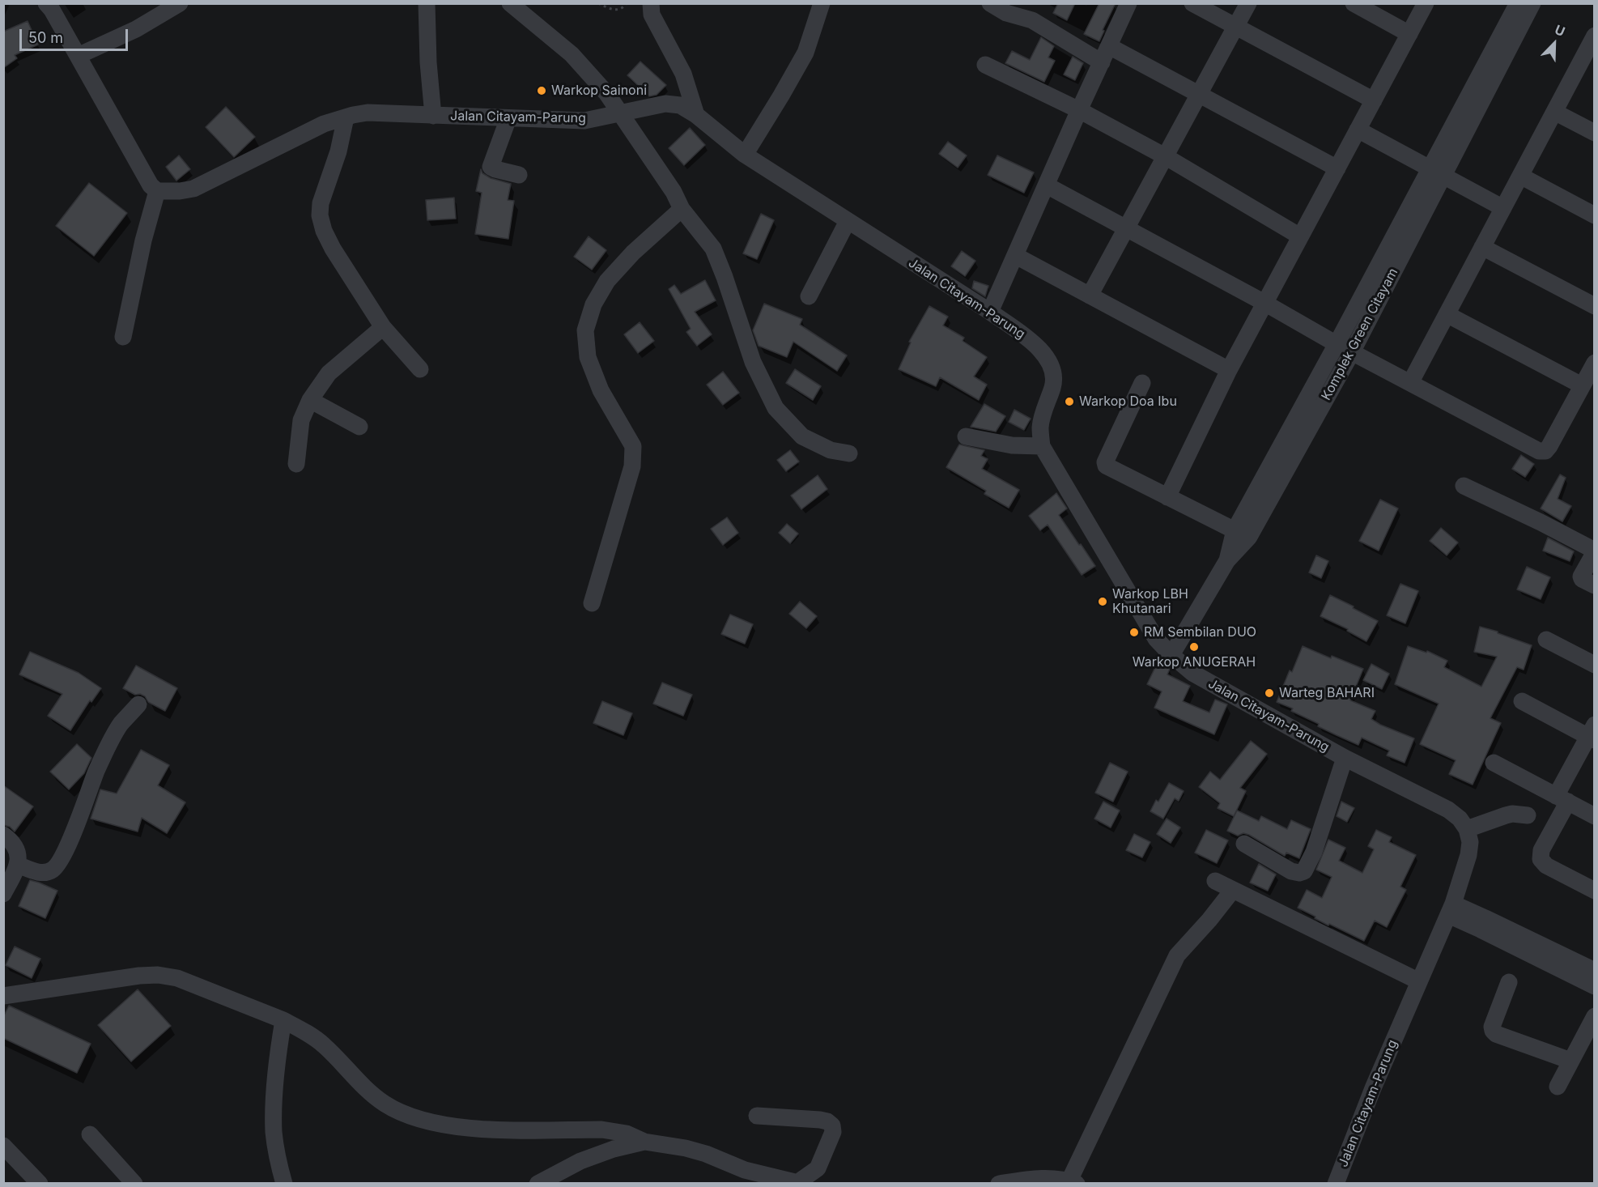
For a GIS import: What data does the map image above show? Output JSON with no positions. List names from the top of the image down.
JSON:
{
  "streets": {
    "street": ["Jalan Citayam-Parung", "Komplek Green Citayam"]
  },
  "crossings": [
    ["Jalan Citayam-Parung", "Komplek Green Citayam"]
  ],
  "places": [
    "Warkop Sainoni",
    "Warkop Doa Ibu",
    "Warkop LBH Khutanari",
    "RM Sembilan DUO",
    "Warkop ANUGERAH",
    "Warteg BAHARI"
  ],
  "scale_bar": "50 m",
  "north": "top right"
}
